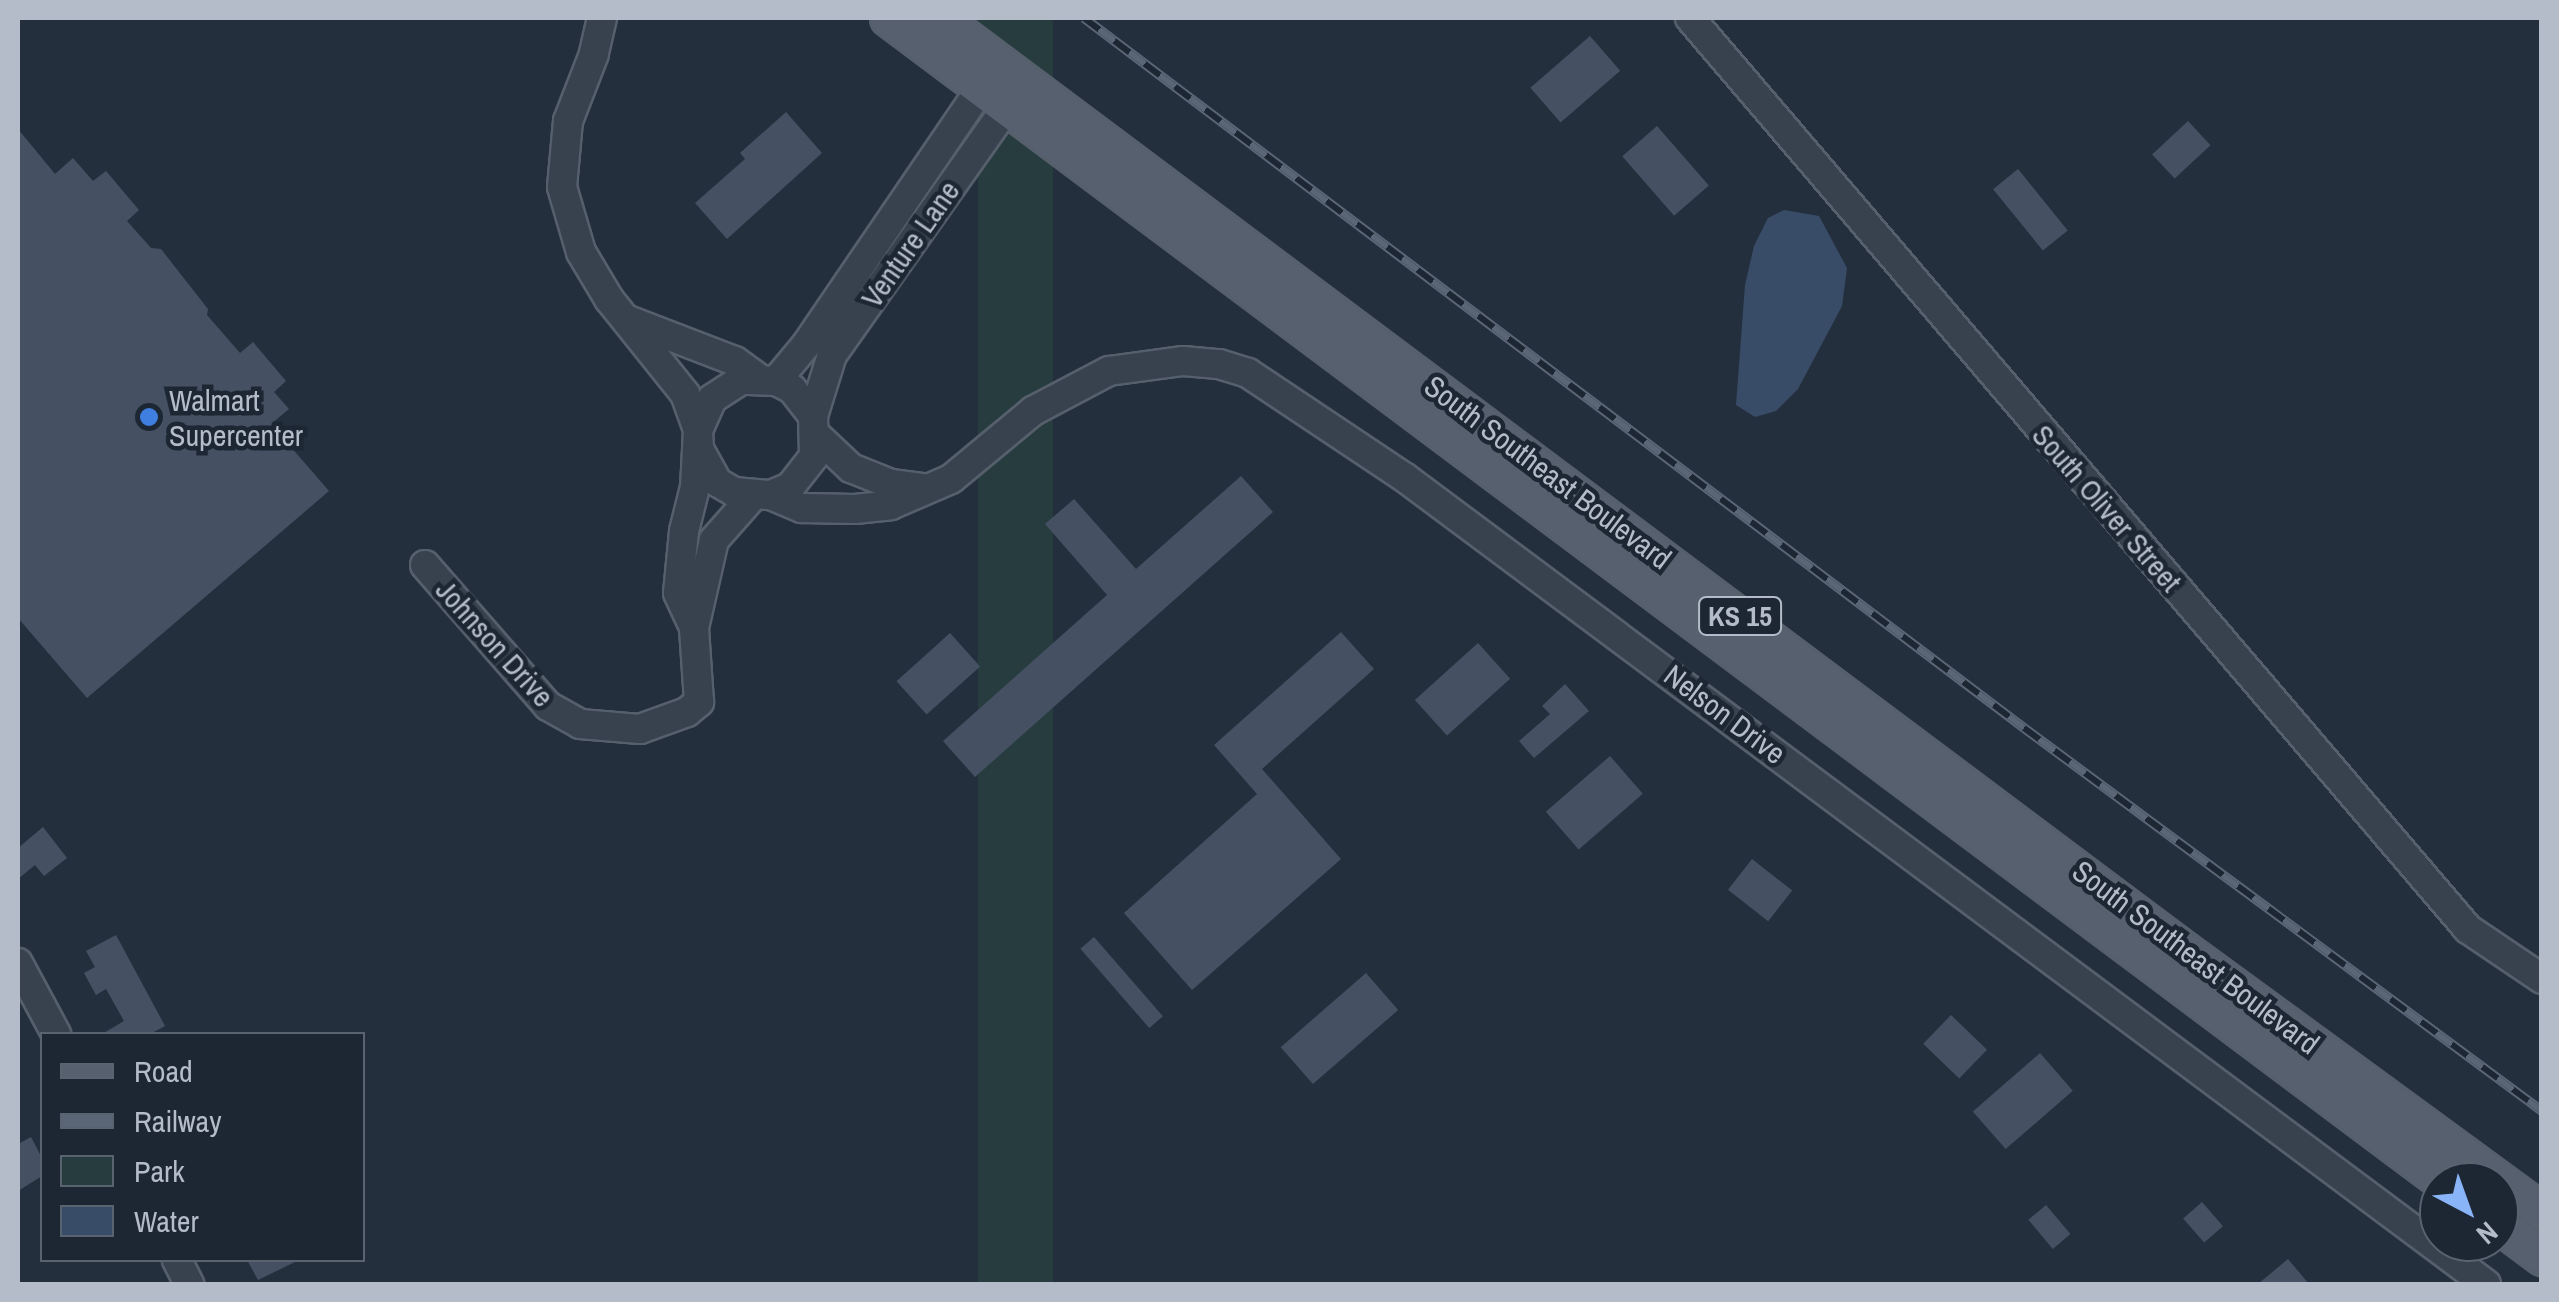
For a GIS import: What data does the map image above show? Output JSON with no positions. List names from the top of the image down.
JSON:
{
  "streets": {
    "main road": ["South Southeast Boulevard", "KS 15"],
    "street": [
      "Venture Lane",
      "South Oliver Street",
      "Johnson Drive",
      "Nelson Drive"
    ]
  },
  "crossings": [
    ["Venture Lane", "South Southeast Boulevard"],
    ["Venture Lane", "Nelson Drive"]
  ],
  "places": ["Walmart Supercenter"],
  "legend": [
    "Road",
    "Railway",
    "Park",
    "Water"
  ],
  "north": "bottom right"
}
